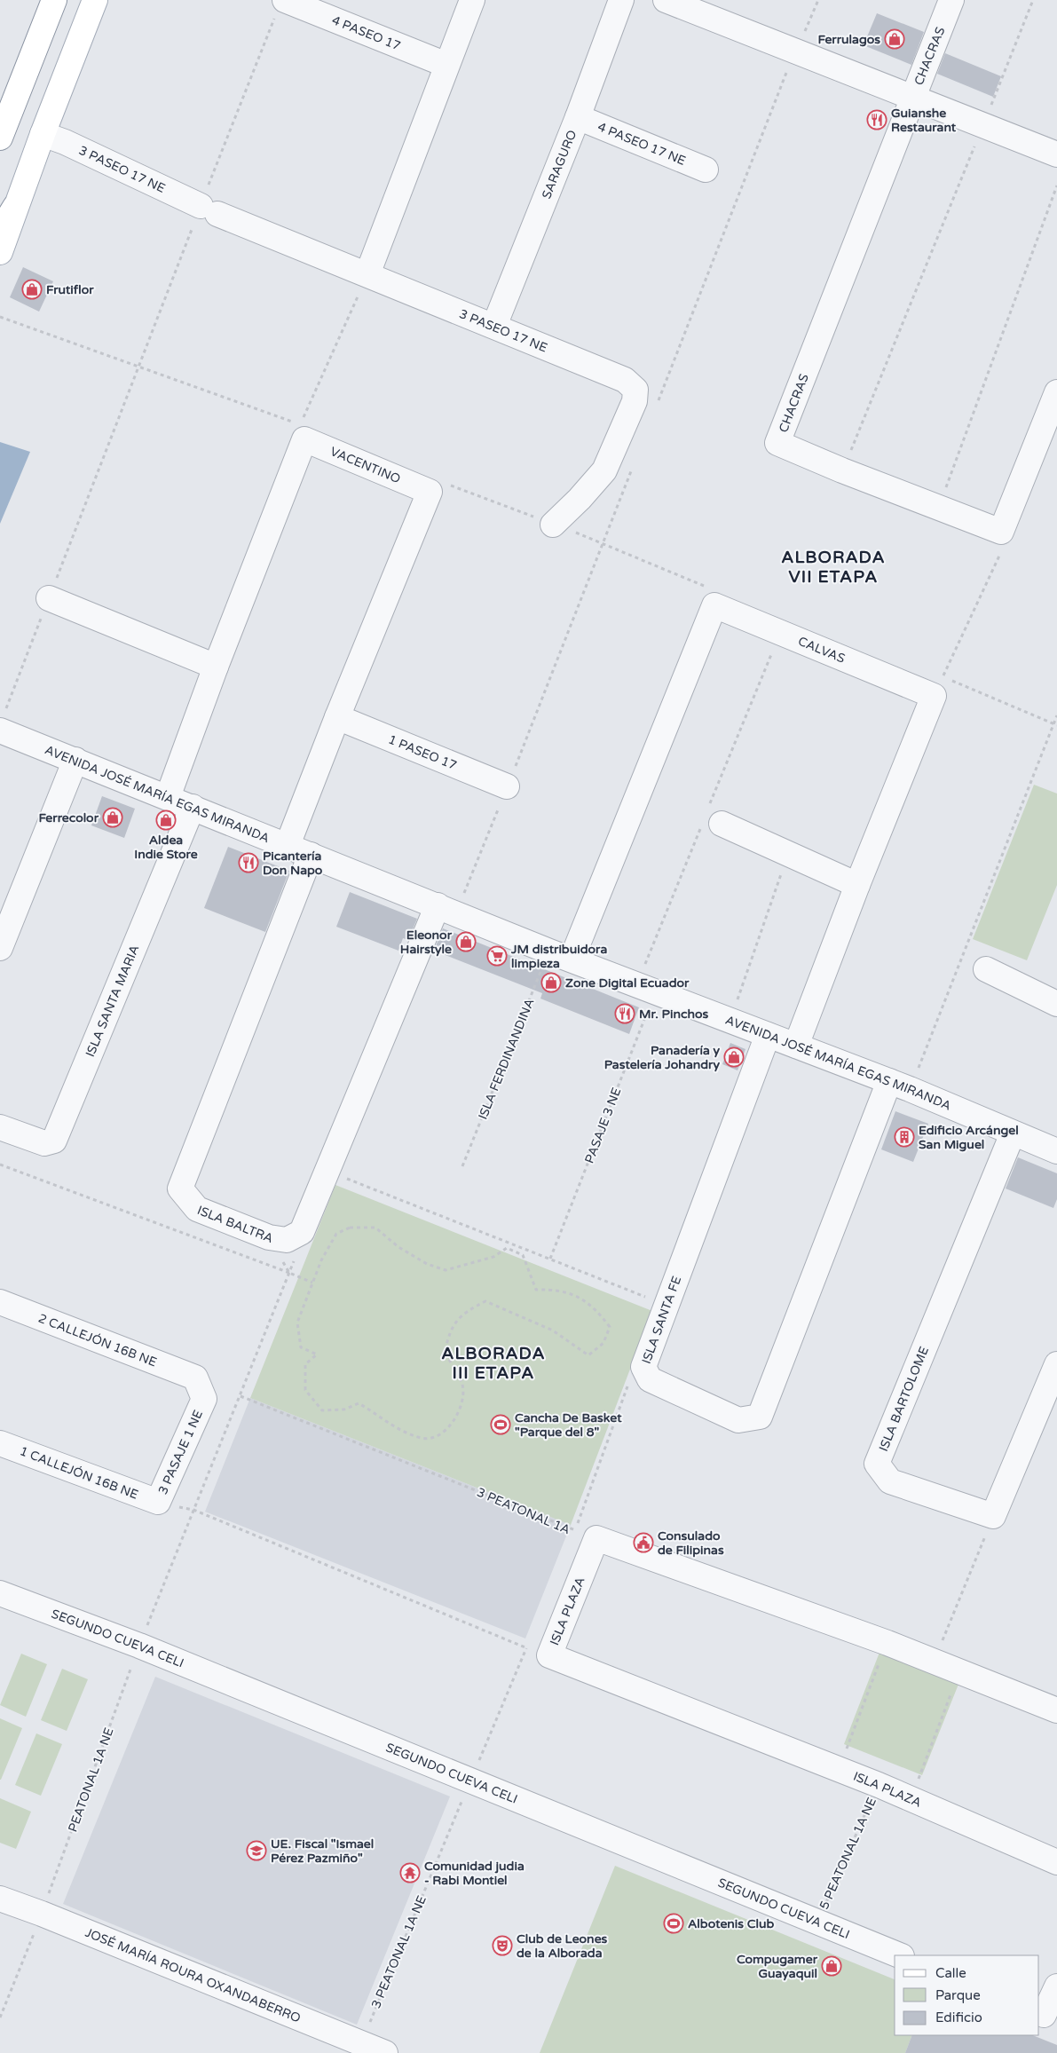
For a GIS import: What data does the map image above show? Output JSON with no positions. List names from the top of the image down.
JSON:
{
  "streets": {
    "street": [
      "4 PASEO 17",
      "CHACRAS",
      "4 PASEO 17 NE",
      "SARAGURO",
      "3 PASEO 17 NE",
      "VACENTINO",
      "CALVAS",
      "1 PASEO 17",
      "AVENIDA JOSÉ MARÍA EGAS MIRANDA",
      "ISLA SANTA MARIA",
      "ISLA BALTRA",
      "ISLA SANTA FE",
      "2 CALLEJÓN 16B NE",
      "ISLA BARTOLOME",
      "3 PASAJE 1 NE",
      "1 CALLEJÓN 16B NE",
      "ISLA PLAZA",
      "SEGUNDO CUEVA CELI",
      "JOSÉ MARÍA ROURA OXANDABERRO"
    ],
    "path": [
      "ISLA FERDINANDINA",
      "PASAJE 3 NE",
      "3 PEATONAL 1A",
      "PEATONAL 1A NE",
      "5 PEATONAL 1A NE",
      "3 PEATONAL 1A NE"
    ]
  },
  "crossings": [
    ["4 PASEO 17 NE", "SARAGURO"],
    ["SARAGURO", "3 PASEO 17 NE"],
    ["VACENTINO", "AVENIDA JOSÉ MARÍA EGAS MIRANDA"],
    ["CALVAS", "AVENIDA JOSÉ MARÍA EGAS MIRANDA"],
    ["AVENIDA JOSÉ MARÍA EGAS MIRANDA", "ISLA SANTA MARIA"],
    ["AVENIDA JOSÉ MARÍA EGAS MIRANDA", "ISLA FERDINANDINA"],
    ["AVENIDA JOSÉ MARÍA EGAS MIRANDA", "PASAJE 3 NE"],
    ["AVENIDA JOSÉ MARÍA EGAS MIRANDA", "ISLA BALTRA"],
    ["AVENIDA JOSÉ MARÍA EGAS MIRANDA", "ISLA SANTA FE"],
    ["AVENIDA JOSÉ MARÍA EGAS MIRANDA", "ISLA BARTOLOME"],
    ["2 CALLEJÓN 16B NE", "3 PASAJE 1 NE"],
    ["3 PASAJE 1 NE", "1 CALLEJÓN 16B NE"],
    ["3 PEATONAL 1A", "PEATONAL 1A NE"],
    ["ISLA PLAZA", "5 PEATONAL 1A NE"],
    ["SEGUNDO CUEVA CELI", "PEATONAL 1A NE"],
    ["SEGUNDO CUEVA CELI", "5 PEATONAL 1A NE"],
    ["SEGUNDO CUEVA CELI", "3 PEATONAL 1A NE"],
    ["PEATONAL 1A NE", "JOSÉ MARÍA ROURA OXANDABERRO"],
    ["3 PEATONAL 1A NE", "JOSÉ MARÍA ROURA OXANDABERRO"]
  ],
  "districts": ["ALBORADA VII ETAPA", "ALBORADA III ETAPA"],
  "places": {
    "shop": [
      "Ferrulagos",
      "Frutiflor",
      "Ferrecolor",
      "Aldea Indie Store",
      "Eleonor Hairstyle",
      "Zone Digital Ecuador",
      "Panadería y Pastelería Johandry",
      "Compugamer Guayaquil"
    ],
    "restaurant": ["Guianshe Restaurant", "Picantería Don Napo", "Mr. Pinchos"],
    "supermarket": ["JM distribuidora limpieza"],
    "building": ["Edificio Arcángel San Miguel"],
    "sports": ["Cancha De Basket \"Parque del 8\"", "Albotenis Club"],
    "public building": ["Consulado de Filipinas"],
    "school or university": ["UE. Fiscal \"Ismael Pérez Pazmiño\""],
    "temple": ["Comunidad judia - Rabi Montiel"],
    "theatre": ["Club de Leones de la Alborada"]
  },
  "legend": ["Calle", "Parque", "Edificio"]
}
